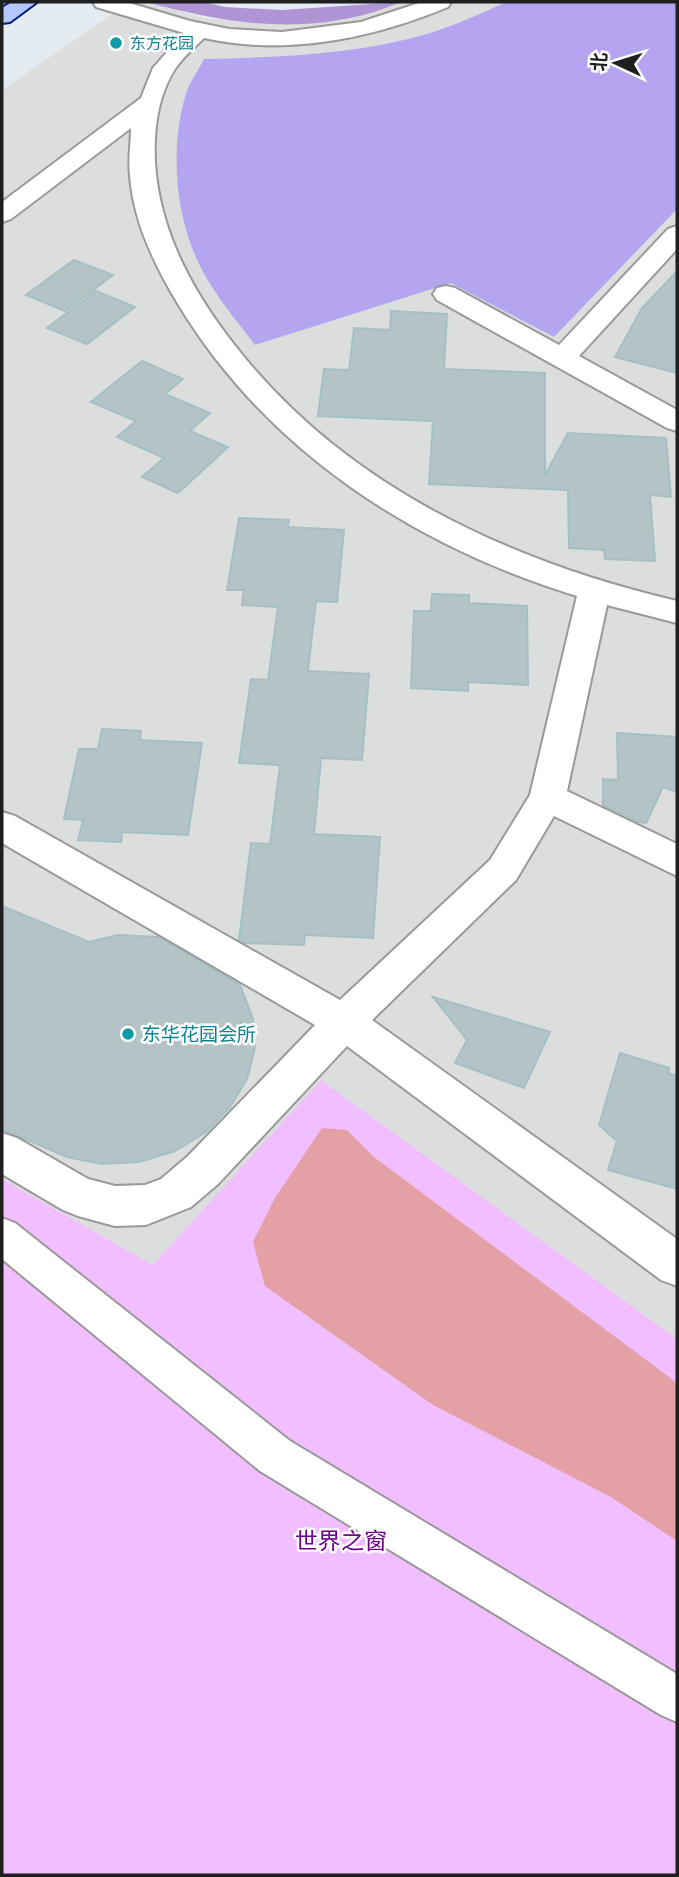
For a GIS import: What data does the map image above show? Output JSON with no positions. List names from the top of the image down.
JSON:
{
  "parks": ["世界之窗"],
  "places": ["东方花园", "东华花园会所"],
  "north": "left"
}
